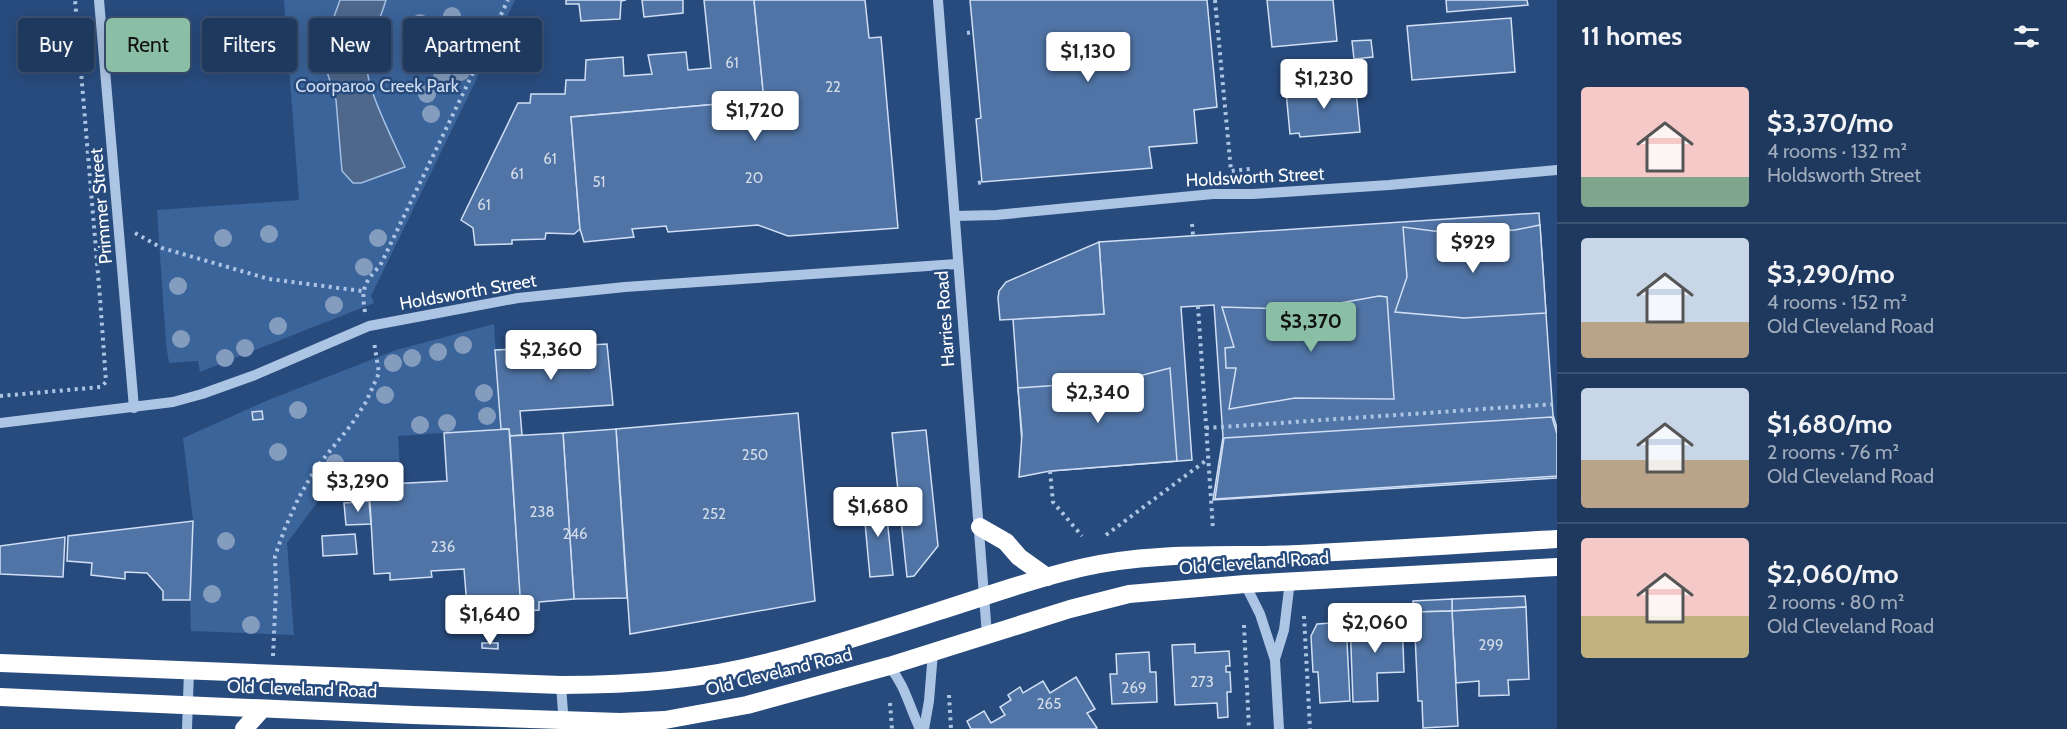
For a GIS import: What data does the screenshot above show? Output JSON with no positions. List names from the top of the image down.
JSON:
{
  "streets": {
    "highway": ["Old Cleveland Road"],
    "street": ["Holdsworth Street", "Primmer Street", "Harries Road"]
  },
  "crossings": [
    ["Holdsworth Street", "Primmer Street"],
    ["Holdsworth Street", "Harries Road"],
    ["Harries Road", "Old Cleveland Road"]
  ],
  "parks": ["Coorparoo Creek Park"],
  "house_numbers": [
    "61",
    "22",
    "61",
    "61",
    "20",
    "51",
    "61",
    "250",
    "238",
    "252",
    "246",
    "236",
    "299",
    "273",
    "269",
    "265"
  ],
  "page": {
    "heading": "11 homes",
    "chip": [
      "Buy",
      "Rent",
      "Filters",
      "New",
      "Apartment"
    ],
    "price": [
      "$1,130",
      "$1,230",
      "$1,720",
      "$929",
      "$3,370",
      "$2,360",
      "$2,340",
      "$3,290",
      "$1,680",
      "$1,640",
      "$2,060"
    ],
    "list": [
      {
        "name": "$3,370/mo",
        "note": "4 rooms · 132 m² · Holdsworth Street"
      },
      {
        "name": "$3,290/mo",
        "note": "4 rooms · 152 m² · Old Cleveland Road"
      },
      {
        "name": "$1,680/mo",
        "note": "2 rooms · 76 m² · Old Cleveland Road"
      },
      {
        "name": "$2,060/mo",
        "note": "2 rooms · 80 m² · Old Cleveland Road"
      }
    ]
  }
}
